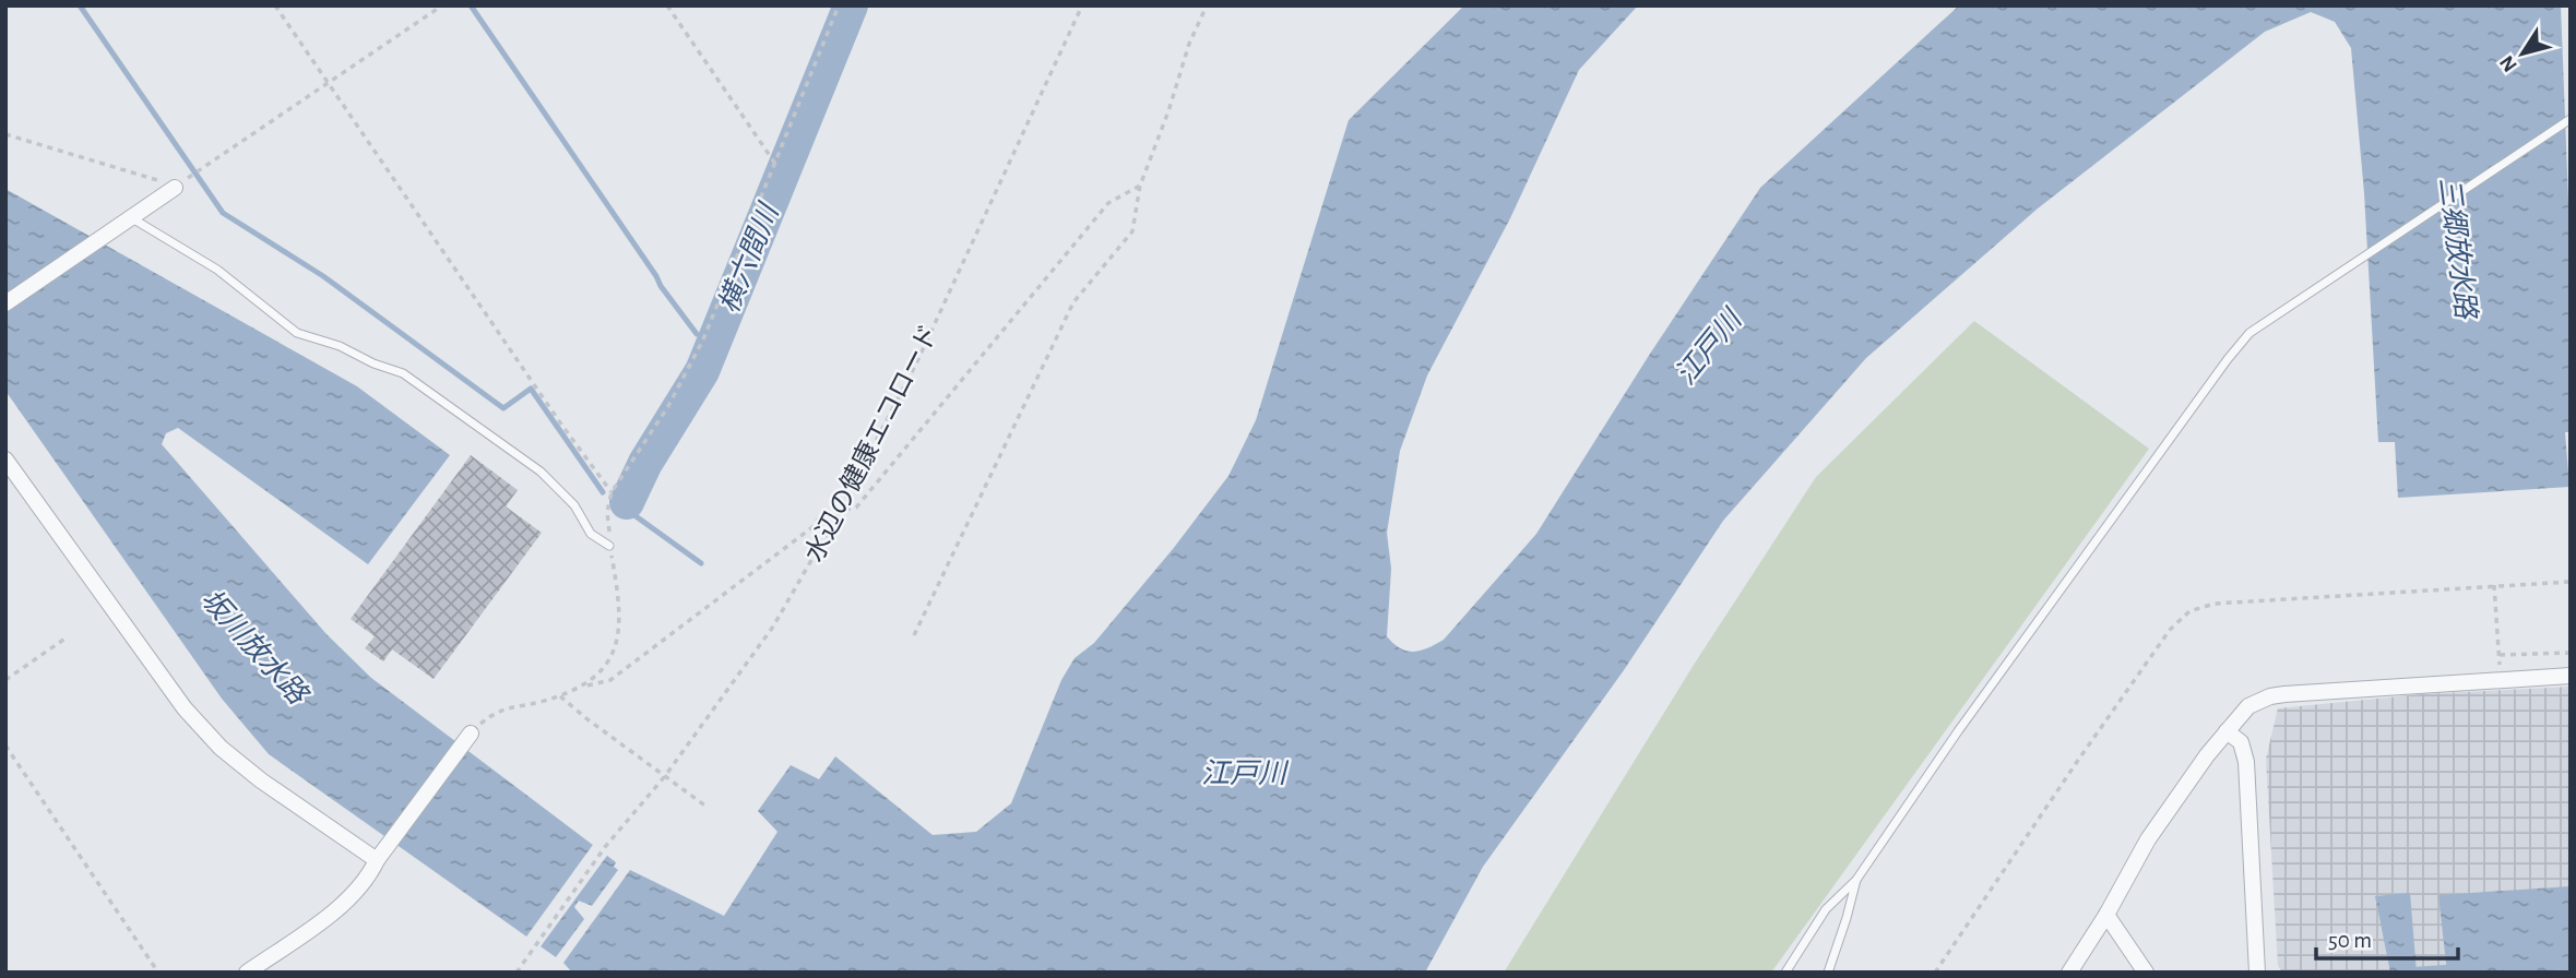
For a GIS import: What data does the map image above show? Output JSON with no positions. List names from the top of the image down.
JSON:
{
  "streets": {
    "path": ["水辺の健康エコロード"]
  },
  "water": [
    "三郷放水路",
    "横六間川",
    "江戸川",
    "坂川放水路"
  ],
  "scale_bar": "50 m",
  "north": "bottom left"
}
